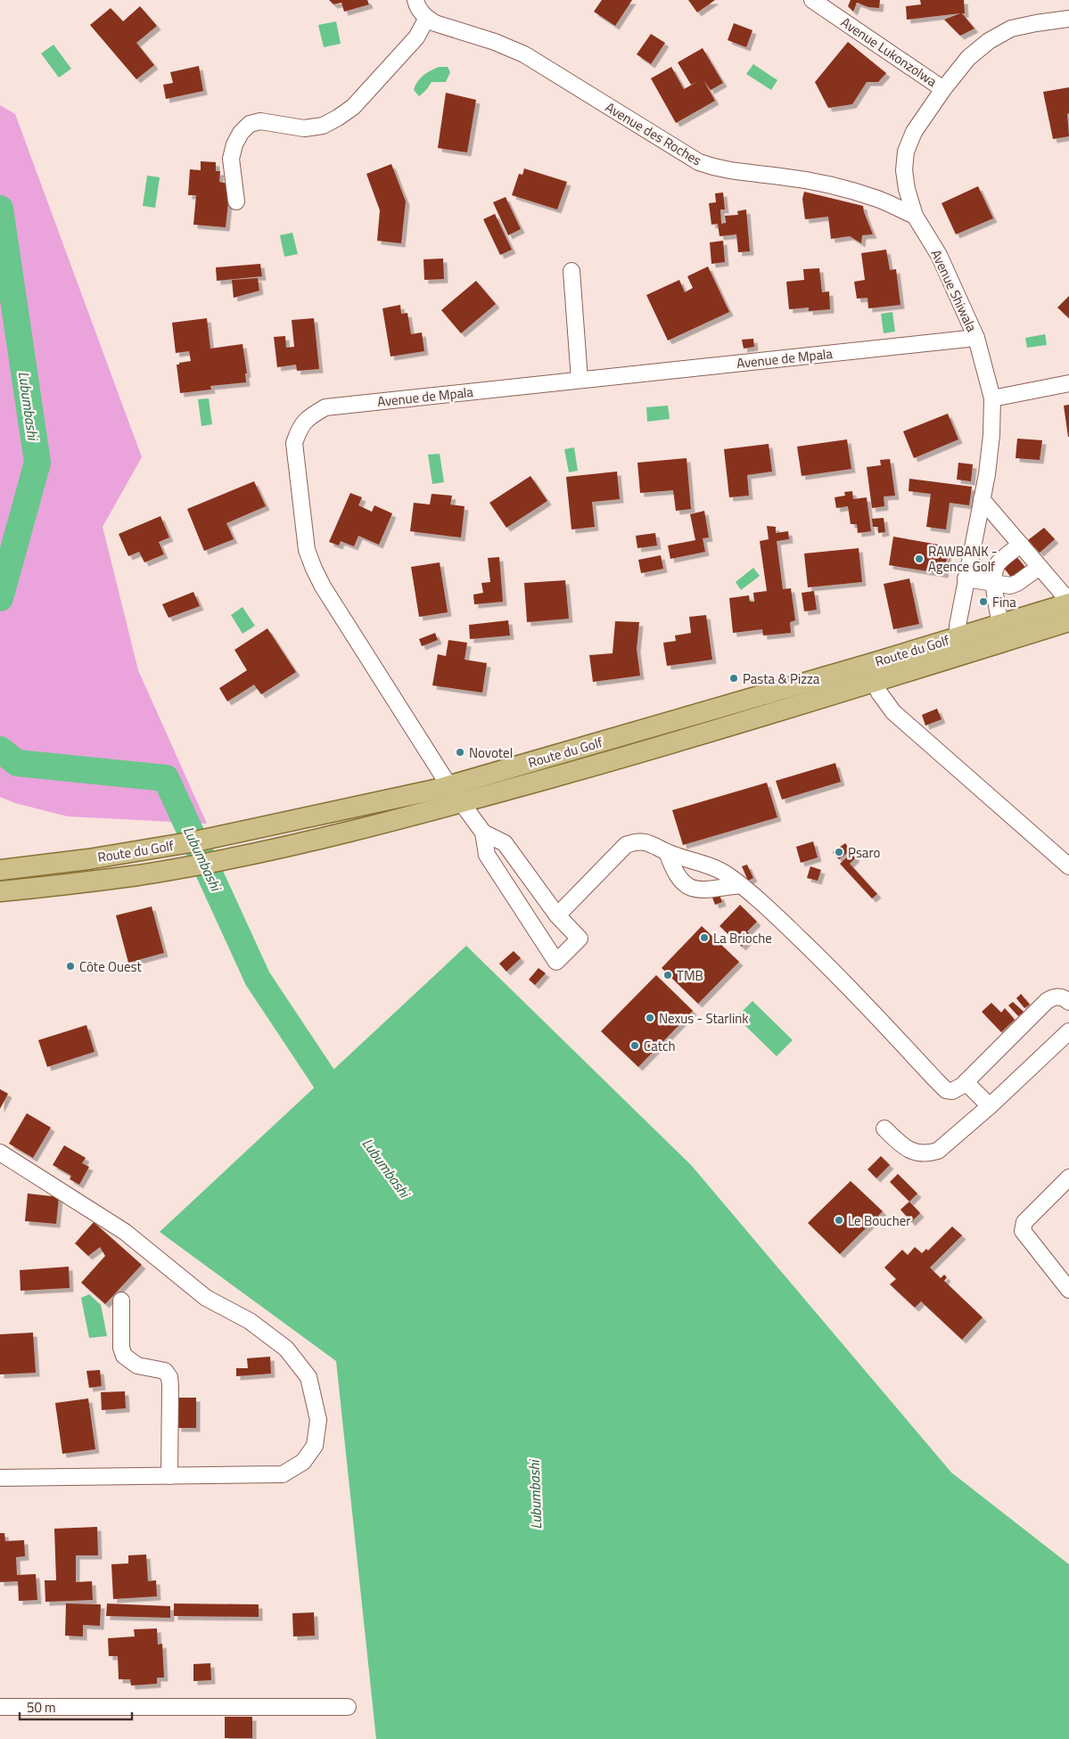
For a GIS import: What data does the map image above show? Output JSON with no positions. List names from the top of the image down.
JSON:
{
  "streets": {
    "main road": ["Route du Golf"],
    "street": [
      "Avenue Lukonzolwa",
      "Avenue des Roches",
      "Avenue Shiwala",
      "Avenue de Mpala"
    ]
  },
  "crossings": [
    ["Avenue Lukonzolwa", "Avenue Shiwala"],
    ["Avenue des Roches", "Avenue Shiwala"],
    ["Avenue Shiwala", "Avenue de Mpala"],
    ["Avenue Shiwala", "Route du Golf"],
    ["Avenue de Mpala", "Route du Golf"]
  ],
  "water": ["Lubumbashi"],
  "places": [
    "RAWBANK - Agence Golf",
    "Fina",
    "Pasta & Pizza",
    "Novotel",
    "Psaro",
    "La Brioche",
    "Côte Ouest",
    "TMB",
    "Nexus - Starlink",
    "Catch",
    "Le Boucher"
  ],
  "scale_bar": "50 m"
}
